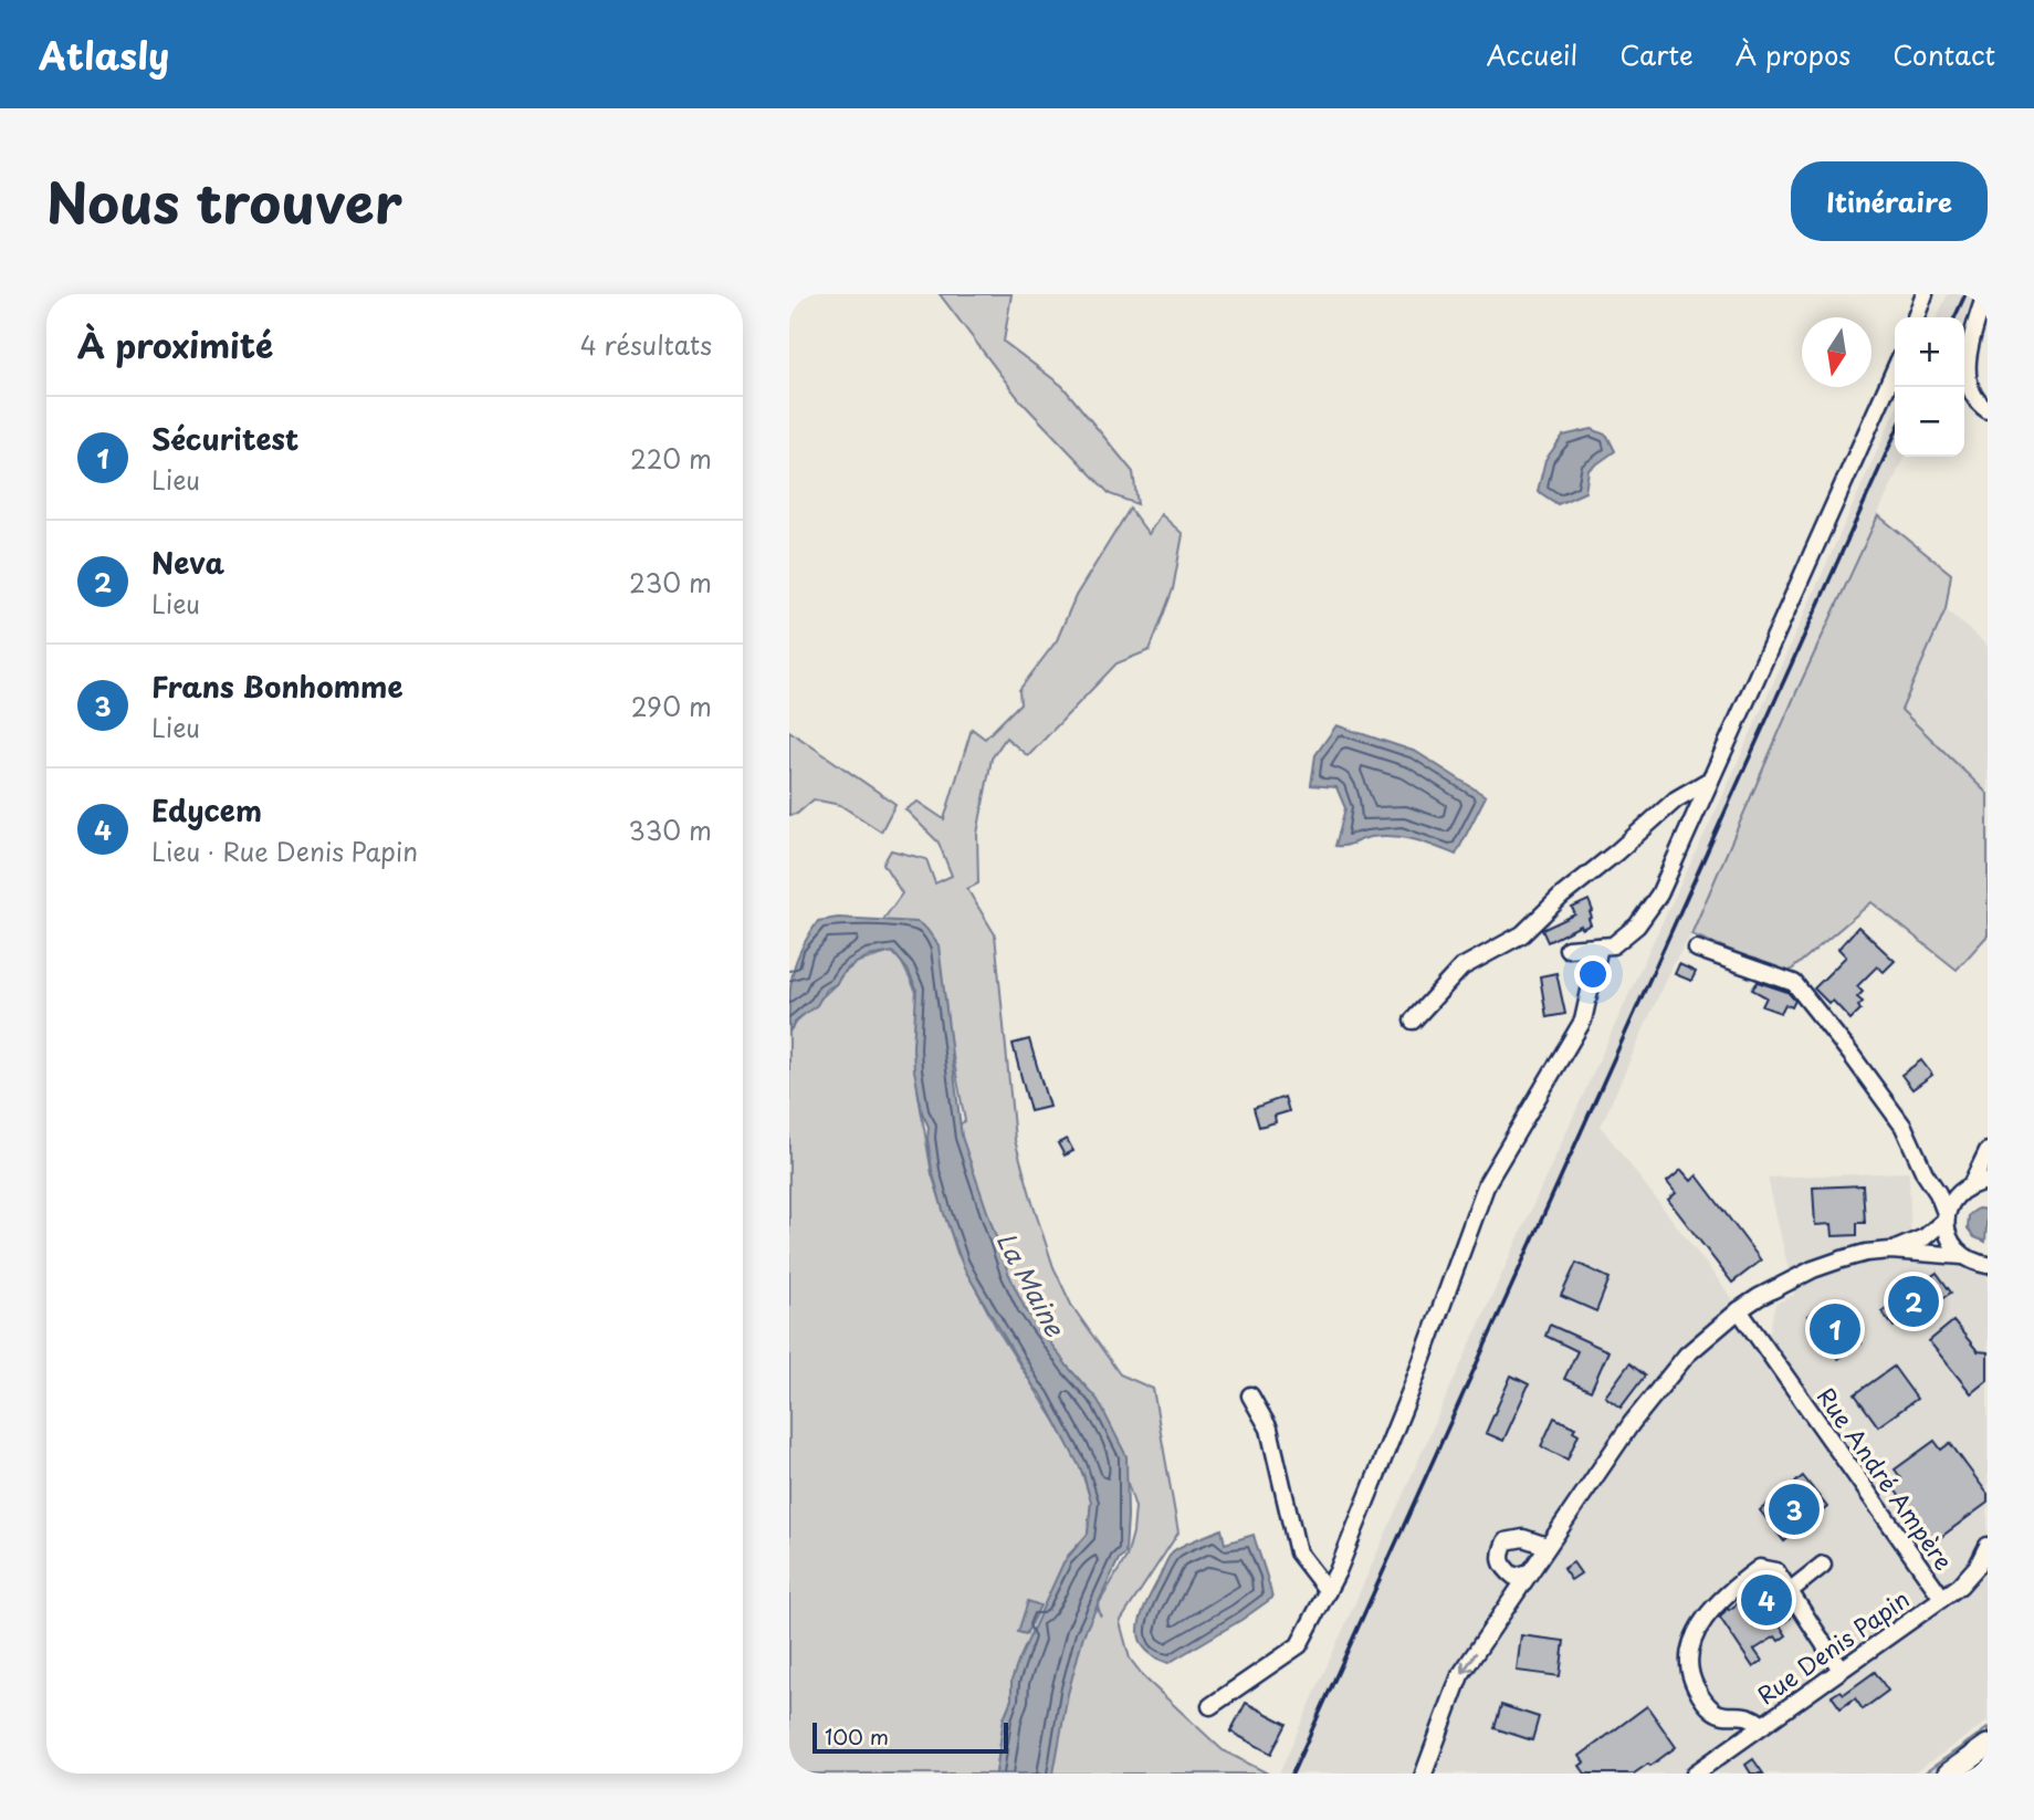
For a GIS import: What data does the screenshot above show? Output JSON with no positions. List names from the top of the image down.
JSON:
{
  "streets": {
    "street": ["Rue André Ampère", "Rue Denis Papin"]
  },
  "crossings": [
    ["Rue André Ampère", "Rue Denis Papin"]
  ],
  "water": ["La Maine"],
  "scale_bar": "100 m",
  "north": "bottom",
  "page": {
    "header": "Atlasly",
    "nav": [
      "Accueil",
      "Carte",
      "À propos",
      "Contact"
    ],
    "title": "Nous trouver",
    "buttons": "Itinéraire",
    "heading": ["À proximité", "4 résultats"],
    "map_buttons": ["+", "−"],
    "list": [
      {
        "mark": "1",
        "name": "Sécuritest",
        "note": "Lieu",
        "value": "220 m"
      },
      {
        "mark": "2",
        "name": "Neva",
        "note": "Lieu",
        "value": "230 m"
      },
      {
        "mark": "3",
        "name": "Frans Bonhomme",
        "note": "Lieu",
        "value": "290 m"
      },
      {
        "mark": "4",
        "name": "Edycem",
        "note": "Lieu · Rue Denis Papin",
        "value": "330 m"
      }
    ],
    "pins": [
      "2",
      "1",
      "3",
      "4"
    ],
    "scale": "100 m"
  }
}
